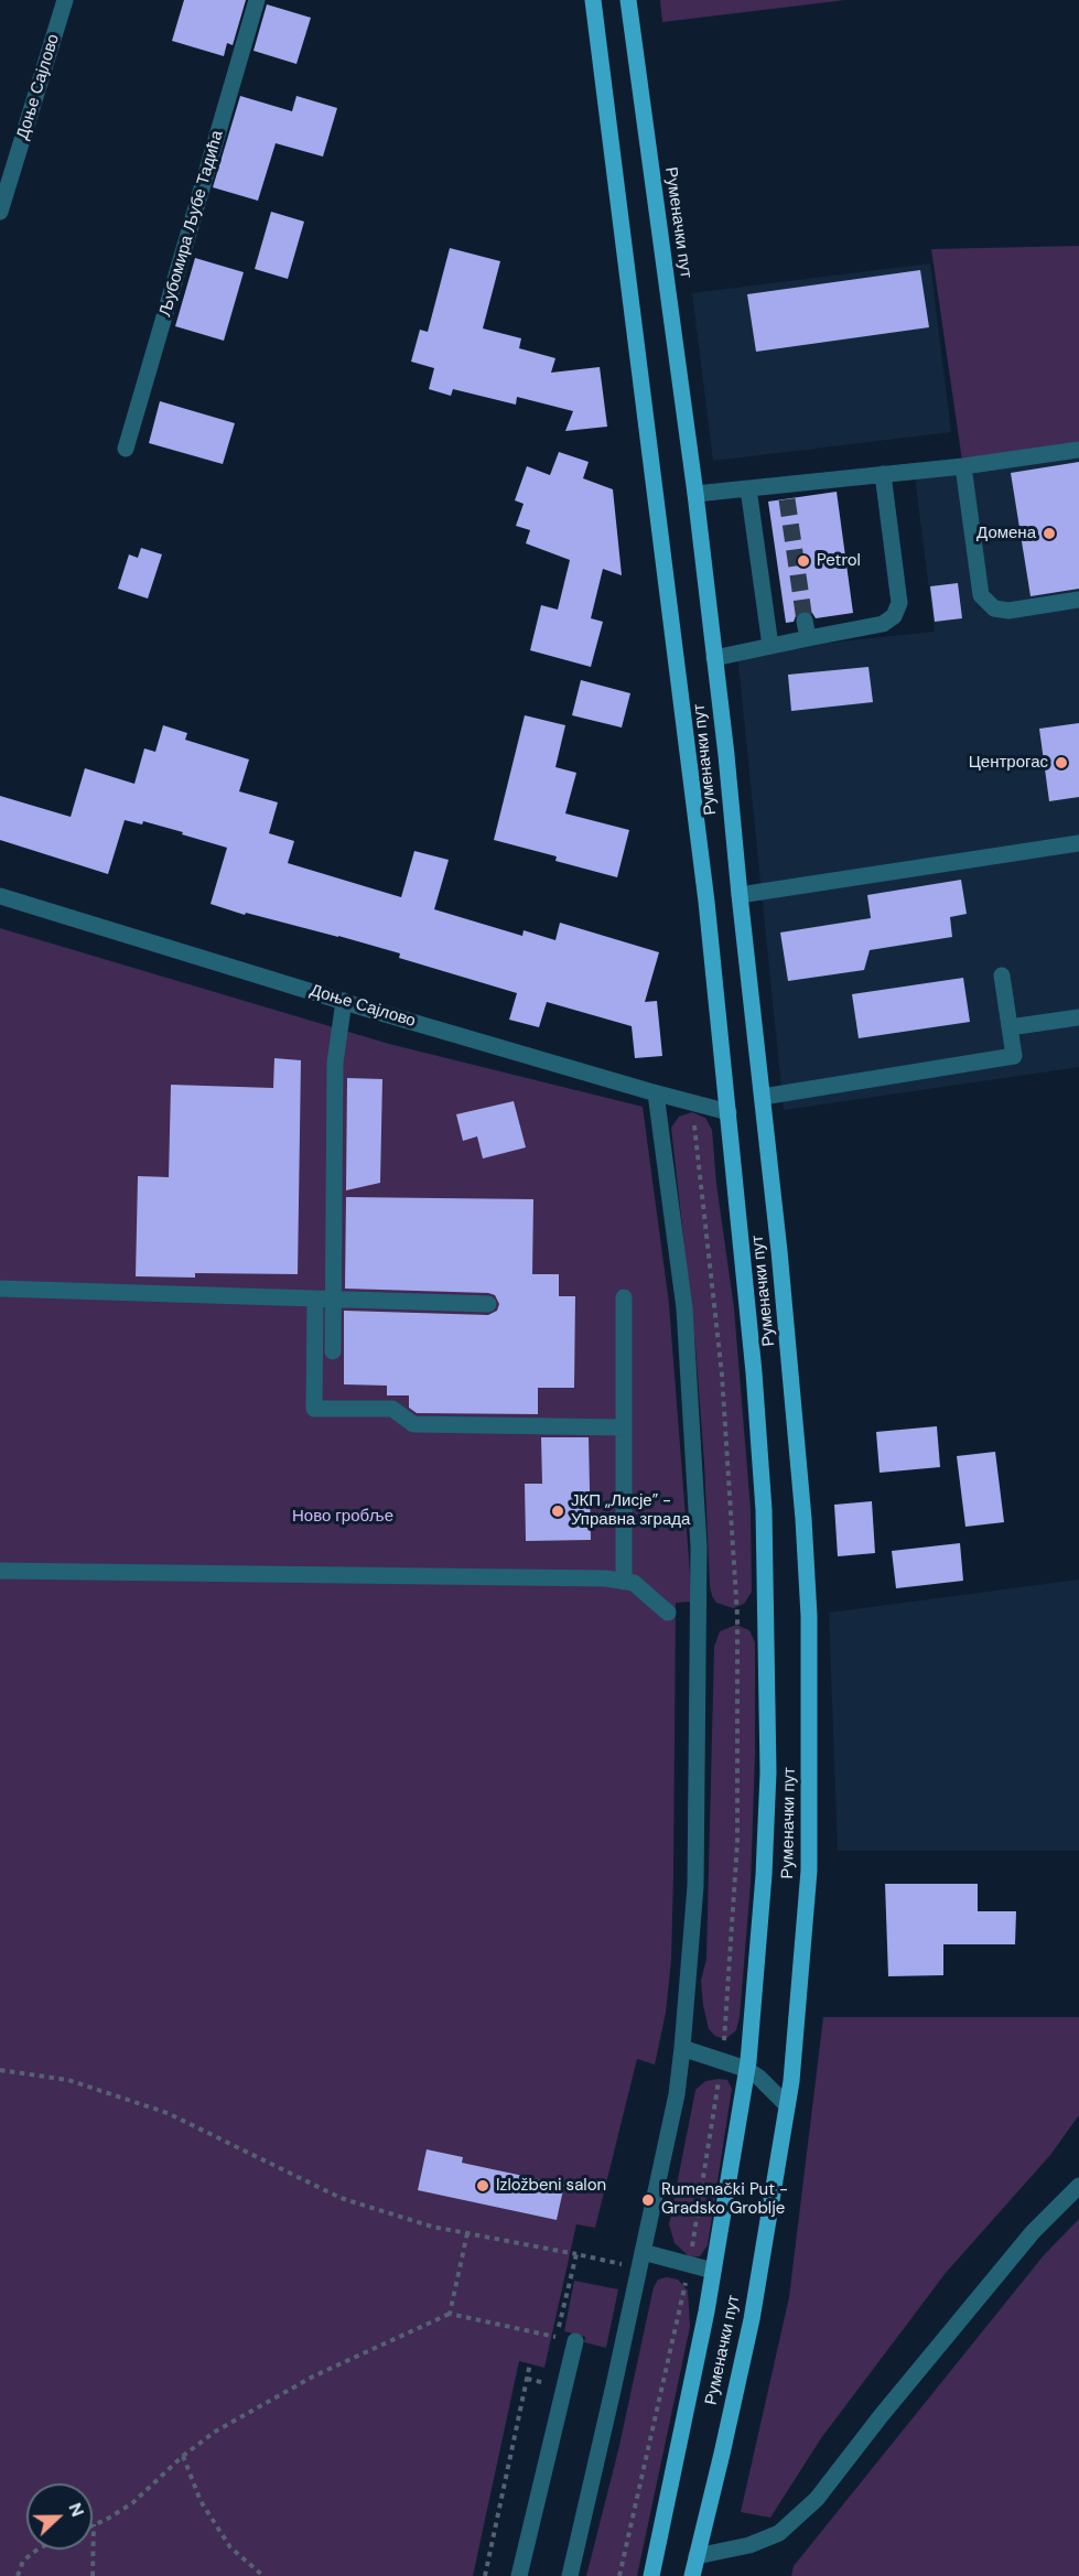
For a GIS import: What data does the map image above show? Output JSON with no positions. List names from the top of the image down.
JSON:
{
  "streets": {
    "main road": ["Руменачки пут"],
    "street": ["Доње Сајлово", "Љубомира Љубе Тадића"]
  },
  "crossings": [
    ["Доње Сајлово", "Руменачки пут"]
  ],
  "parks": ["Ново гробље"],
  "places": [
    "Домена",
    "Petrol",
    "Центрогас",
    "ЈКП „Лисје” - Управна зграда",
    "Izložbeni salon",
    "Rumenački Put - Gradsko Groblje"
  ],
  "north": "right"
}
